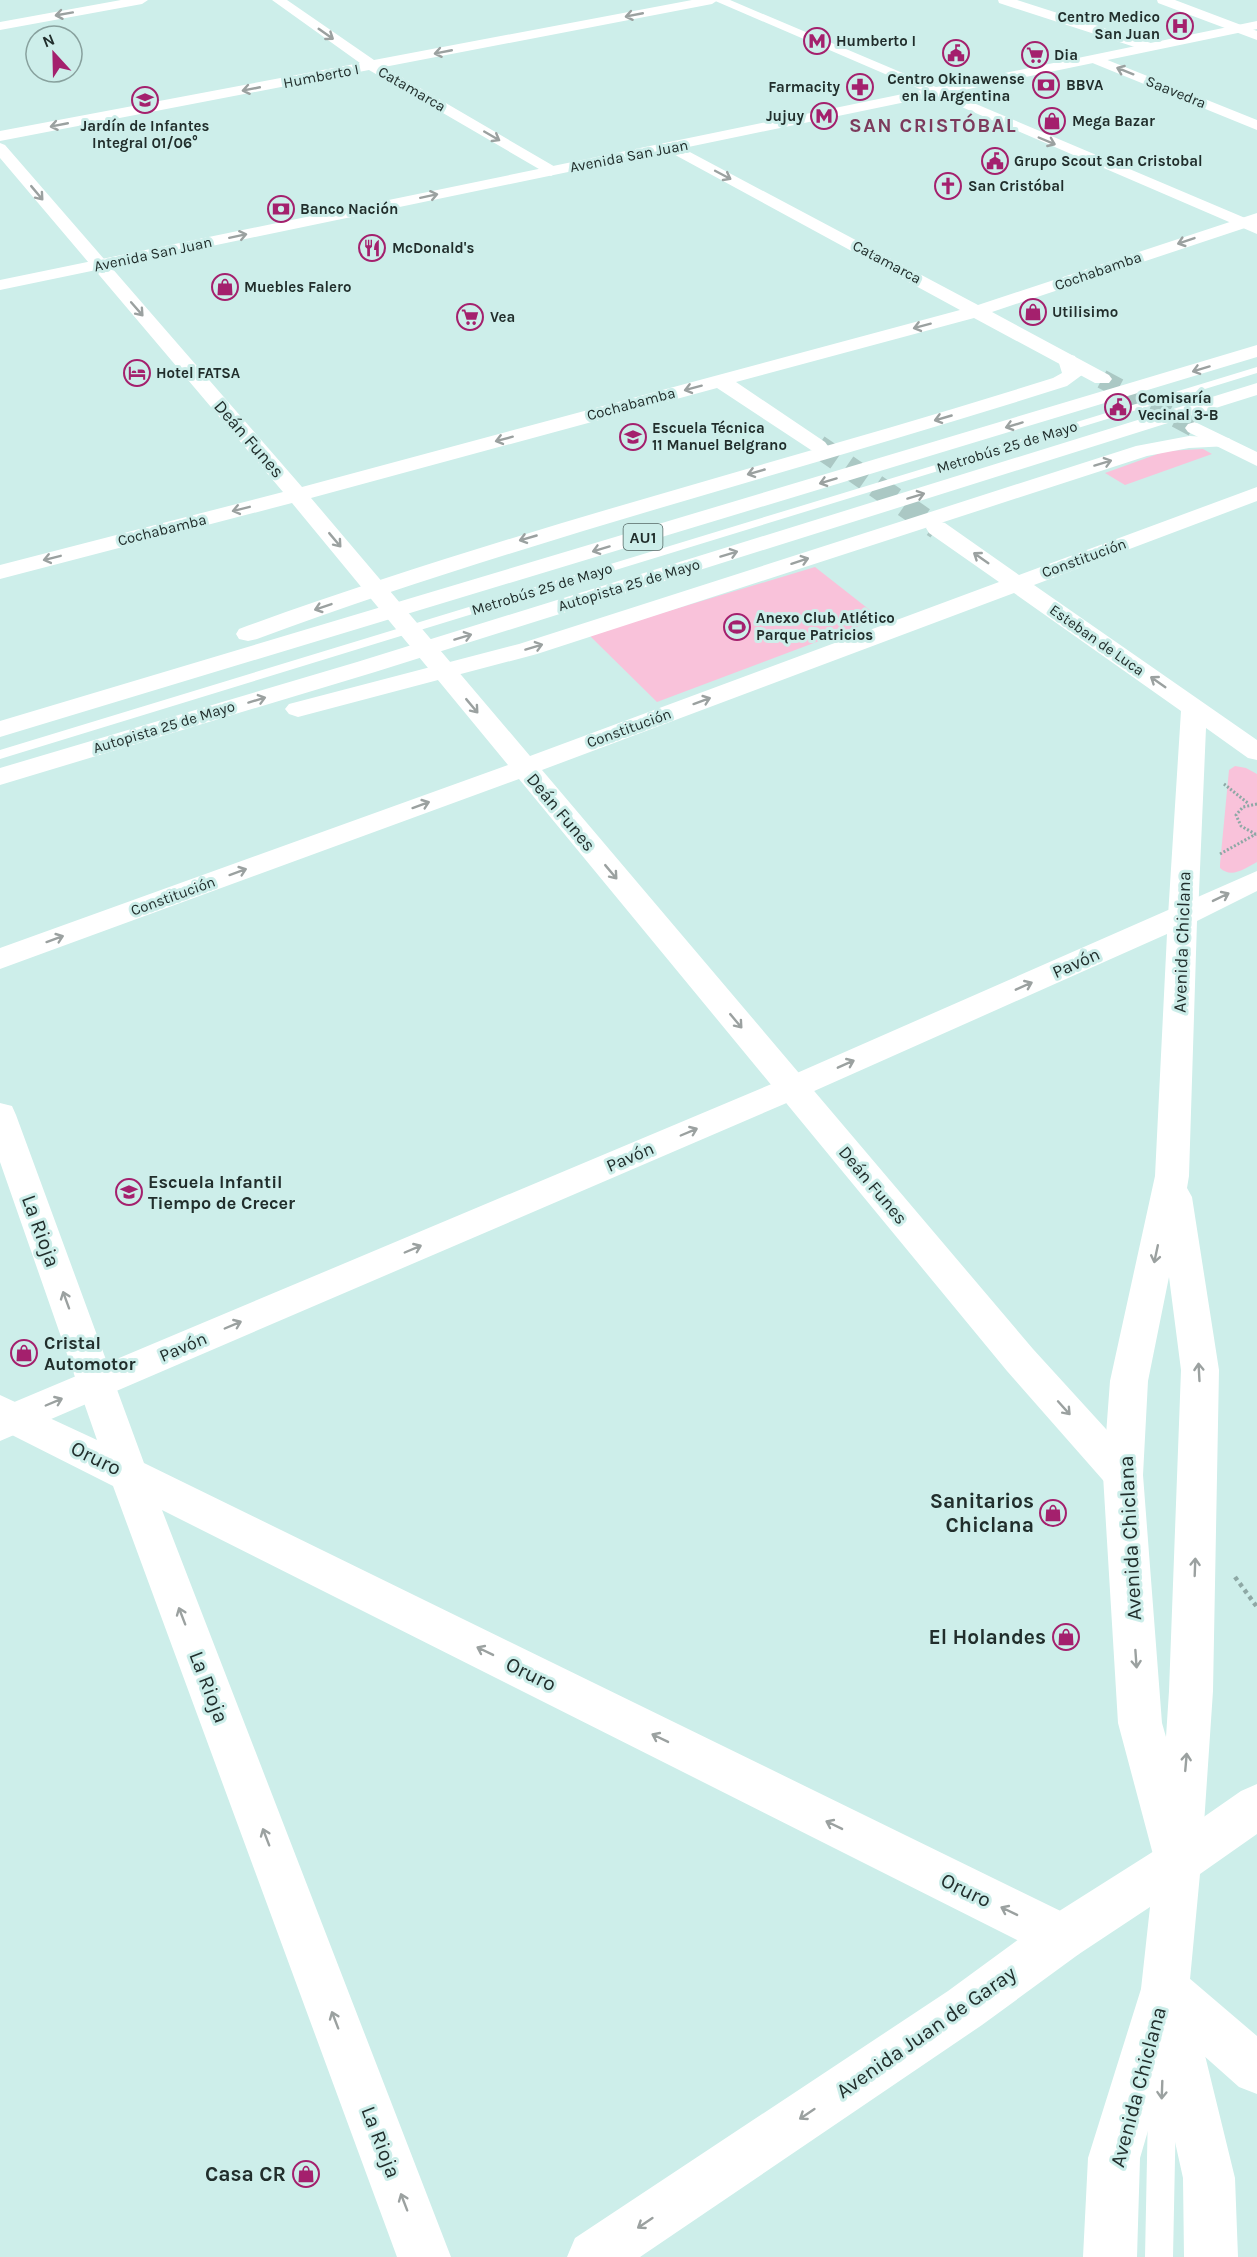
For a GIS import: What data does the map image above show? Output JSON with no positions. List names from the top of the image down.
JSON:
{
  "streets": {
    "main road": [
      "Humberto I",
      "Catamarca",
      "Saavedra",
      "Avenida San Juan",
      "Cochabamba",
      "Deán Funes",
      "AU1",
      "Constitución",
      "Autopista 25 de Mayo",
      "Esteban de Luca",
      "Avenida Chiclana",
      "Pavón",
      "La Rioja",
      "Oruro",
      "Avenida Juan de Garay"
    ],
    "lane": ["Metrobús 25 de Mayo"]
  },
  "crossings": [
    ["Humberto I", "Catamarca"],
    ["Catamarca", "Avenida San Juan"],
    ["Catamarca", "Cochabamba"],
    ["Saavedra", "Avenida San Juan"],
    ["Avenida San Juan", "Deán Funes"],
    ["Cochabamba", "Deán Funes"],
    ["Deán Funes", "Constitución"],
    ["Deán Funes", "Avenida Chiclana"],
    ["Deán Funes", "Pavón"],
    ["Constitución", "Esteban de Luca"],
    ["Esteban de Luca", "Avenida Chiclana"],
    ["Avenida Chiclana", "Pavón"],
    ["Avenida Chiclana", "Avenida Juan de Garay"],
    ["Pavón", "La Rioja"],
    ["Pavón", "Oruro"],
    ["La Rioja", "Oruro"],
    ["Oruro", "Avenida Juan de Garay"]
  ],
  "one_way": [
    "Humberto I",
    "Avenida San Juan",
    "Deán Funes",
    "Esteban de Luca",
    "Pavón",
    "La Rioja",
    "Oruro",
    "Avenida Juan de Garay"
  ],
  "districts": ["SAN CRISTÓBAL"],
  "places": {
    "hospital": ["Centro Medico San Juan"],
    "metro station": ["Humberto I", "Jujuy"],
    "public building": ["Centro Okinawense en la Argentina", "Grupo Scout San Cristobal", "Comisaría Vecinal 3-B"],
    "supermarket": ["Dia", "Vea"],
    "bank": ["BBVA", "Banco Nación"],
    "pharmacy": ["Farmacity"],
    "school or university": ["Jardín de Infantes Integral 01/06°", "Escuela Técnica 11 Manuel Belgrano", "Escuela Infantil Tiempo de Crecer"],
    "shop": [
      "Mega Bazar",
      "Muebles Falero",
      "Utilisimo",
      "Cristal Automotor",
      "Sanitarios Chiclana",
      "El Holandes",
      "Casa CR"
    ],
    "church": ["San Cristóbal"],
    "restaurant": ["McDonald's"],
    "hotel": ["Hotel FATSA"],
    "sports": ["Anexo Club Atlético Parque Patricios"]
  },
  "north": "top"
}
